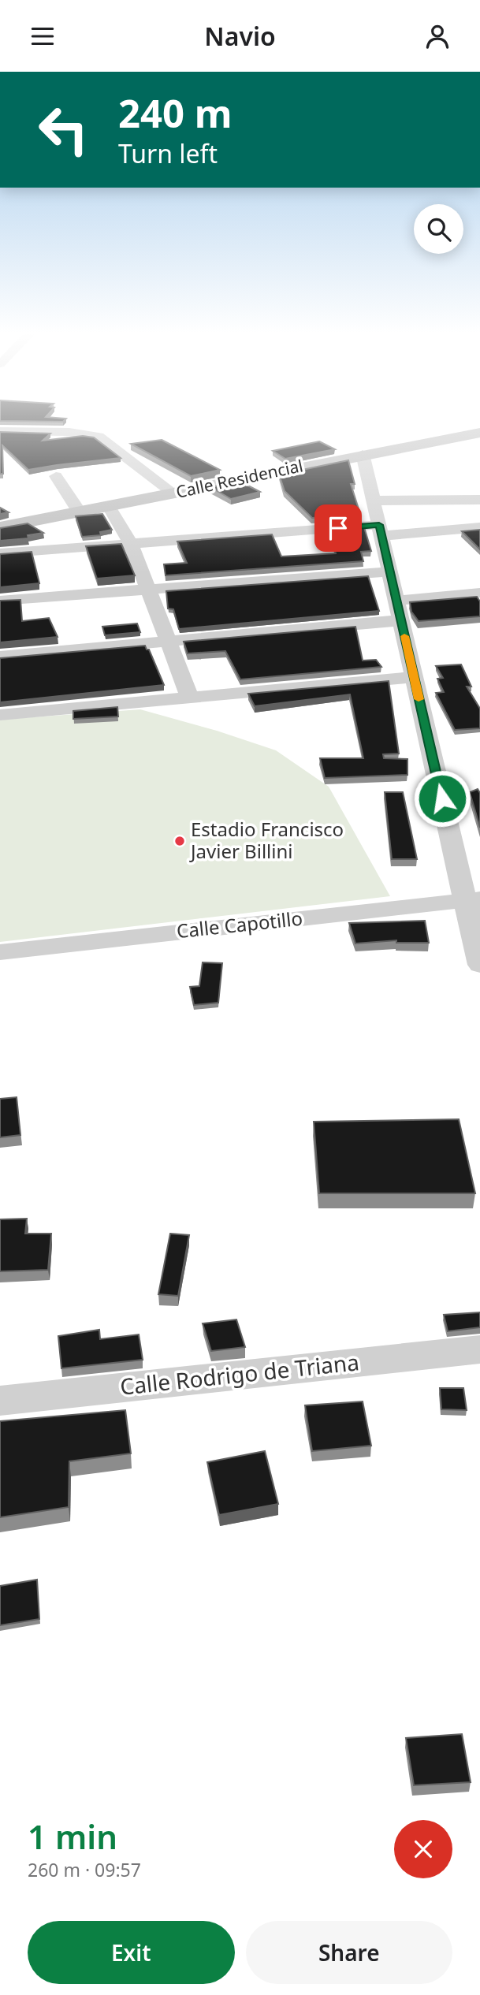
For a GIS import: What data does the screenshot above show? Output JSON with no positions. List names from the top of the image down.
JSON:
{
  "streets": {
    "main road": ["Calle Residencial"],
    "street": ["Calle Capotillo", "Calle Rodrigo de Triana"]
  },
  "places": ["Estadio Francisco Javier Billini"],
  "page": {
    "header": "Navio",
    "turn": ["240 m", "Turn left"],
    "heading": ["1 min", "260 m · 09:57"],
    "buttons": ["Exit", "Share"]
  }
}
